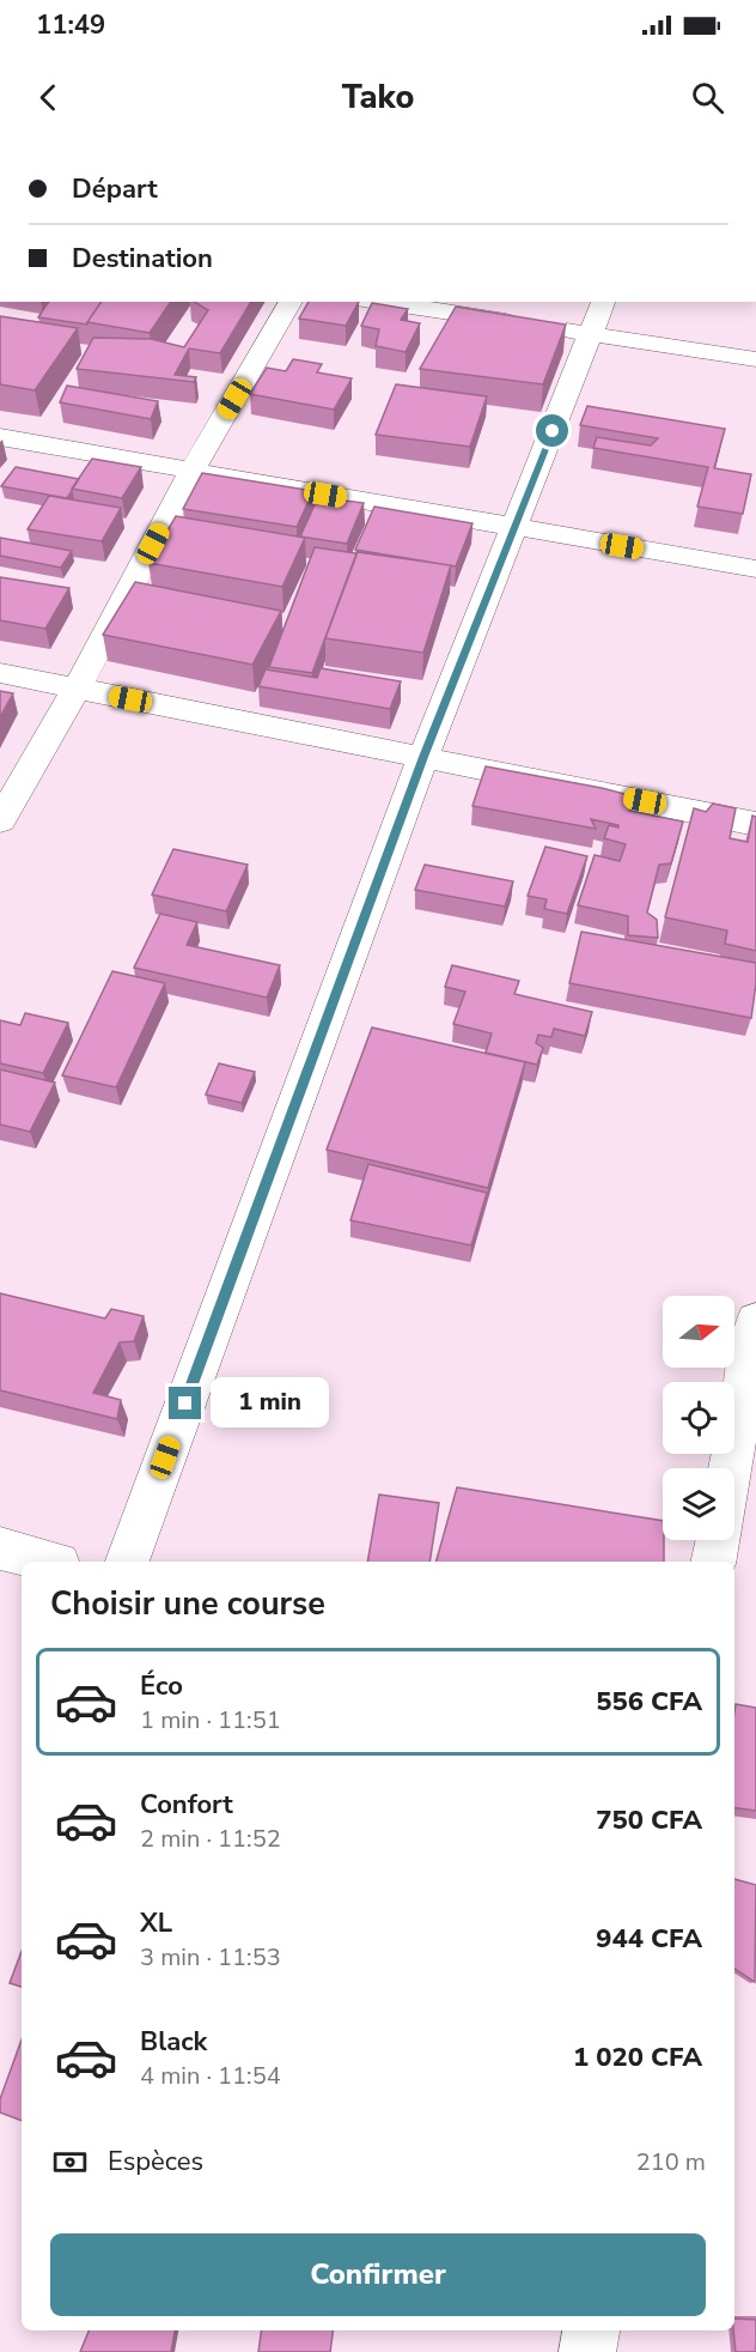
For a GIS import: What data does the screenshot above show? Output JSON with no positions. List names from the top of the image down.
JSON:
{
  "north": "right",
  "page": {
    "status": "11:49",
    "header": "Tako",
    "banner": ["Départ", "Destination"],
    "bubble": "1 min",
    "heading": "Choisir une course",
    "list": [
      {
        "name": "Éco",
        "note": "1 min · 11:51",
        "value": "556 CFA"
      },
      {
        "name": "Confort",
        "note": "2 min · 11:52",
        "value": "750 CFA"
      },
      {
        "name": "XL",
        "note": "3 min · 11:53",
        "value": "944 CFA"
      },
      {
        "name": "Black",
        "note": "4 min · 11:54",
        "value": "1 020 CFA"
      }
    ],
    "pay": ["Espèces", "210 m"],
    "buttons": "Confirmer"
  }
}
